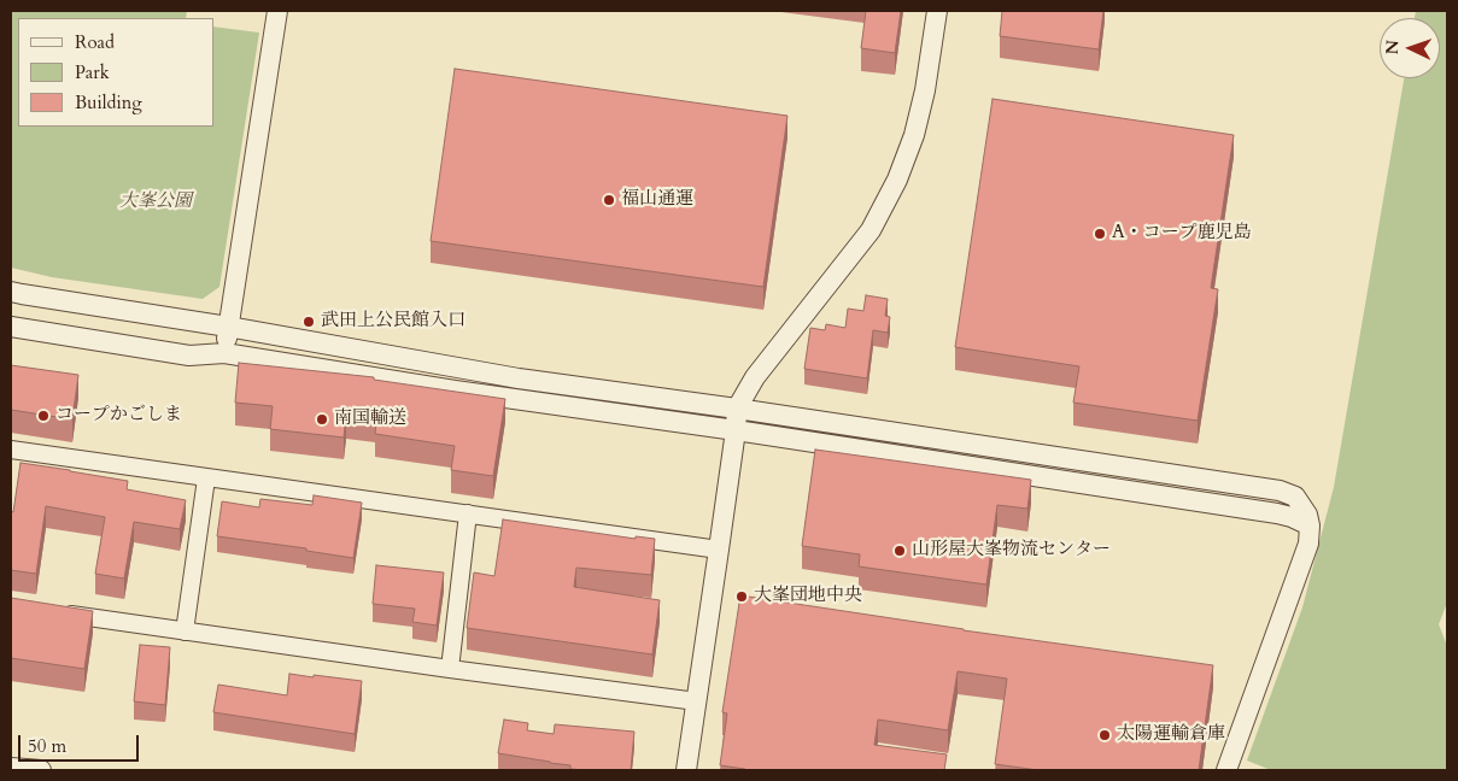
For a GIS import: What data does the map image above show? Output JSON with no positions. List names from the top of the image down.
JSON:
{
  "parks": ["大峯公園"],
  "places": [
    "福山通運",
    "A・コープ鹿児島",
    "武田上公民館入口",
    "コープかごしま",
    "南国輸送",
    "山形屋大峯物流センター",
    "大峯団地中央",
    "太陽運輸倉庫"
  ],
  "legend": ["Road", "Park", "Building"],
  "scale_bar": "50 m",
  "north": "left"
}
